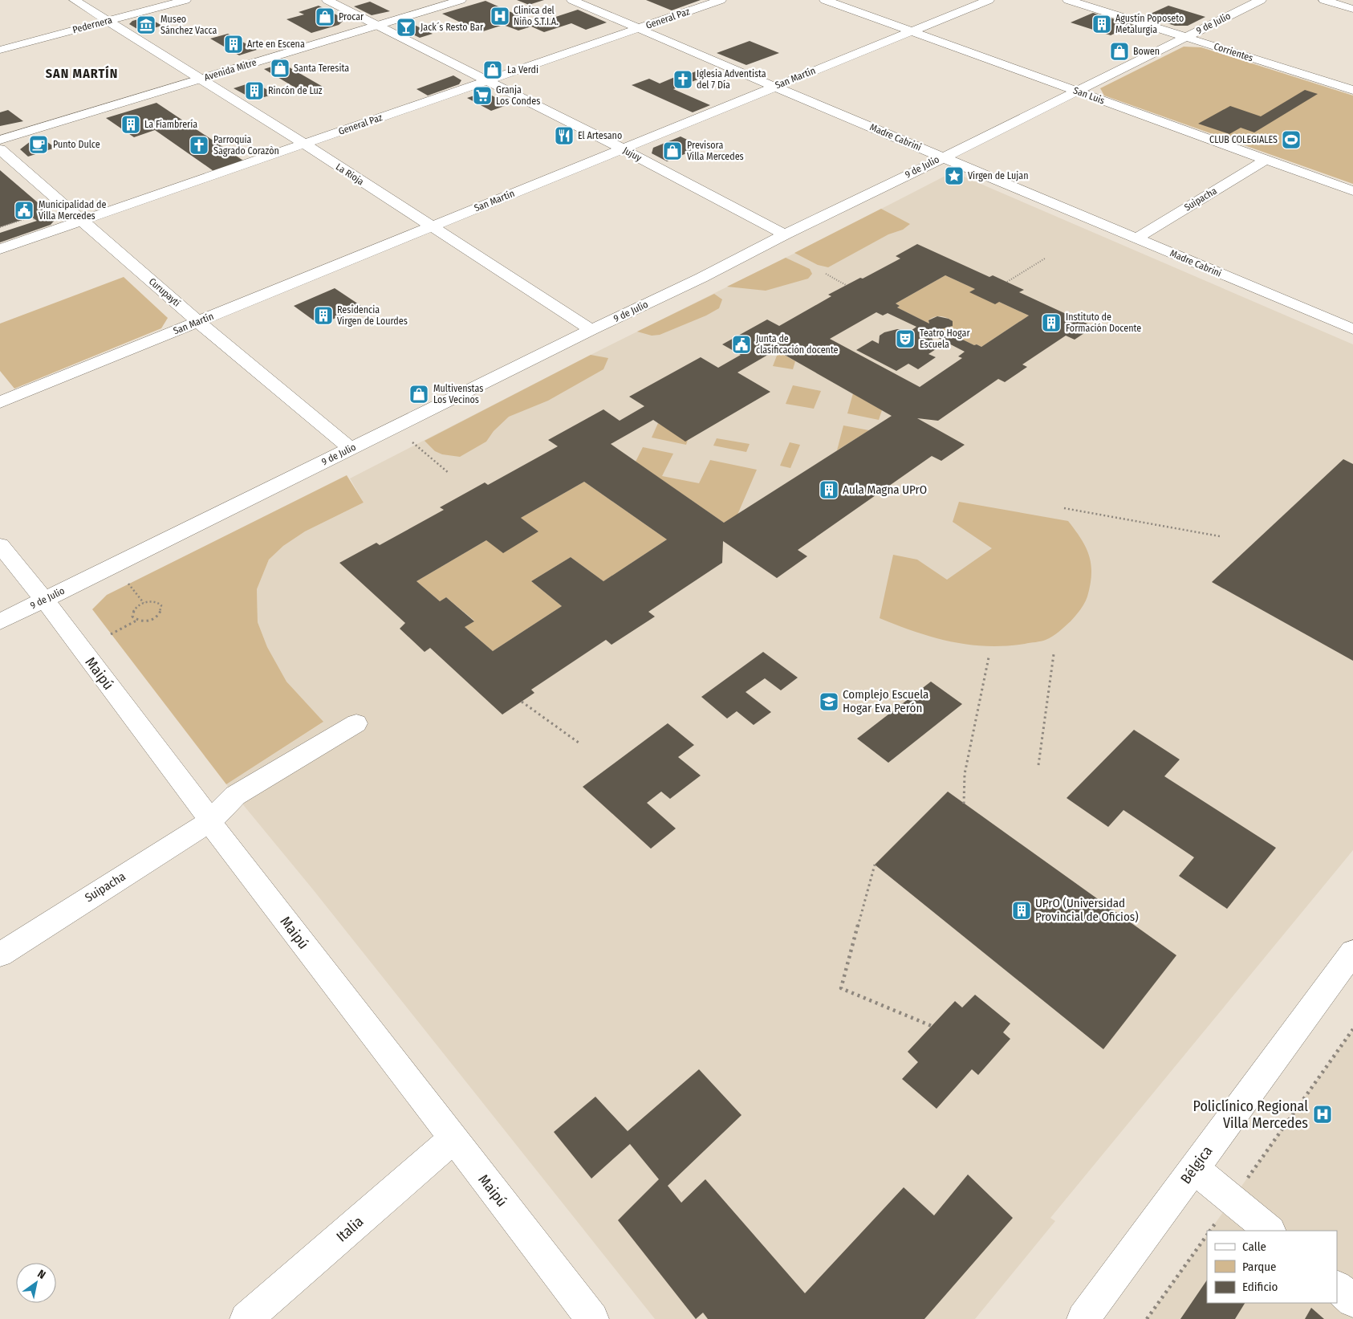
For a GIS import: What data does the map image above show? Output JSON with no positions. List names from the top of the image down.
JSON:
{
  "streets": {
    "street": [
      "General Paz",
      "9 de Julio",
      "Pedernera",
      "Corrientes",
      "Avenida Mitre",
      "San Martín",
      "San Luis",
      "Madre Cabrini",
      "Jujuy",
      "La Rioja",
      "Suipacha",
      "Curupaytí",
      "Maipú",
      "Bélgica",
      "Italia"
    ]
  },
  "crossings": [
    ["General Paz", "Madre Cabrini"],
    ["General Paz", "Jujuy"],
    ["General Paz", "La Rioja"],
    ["General Paz", "Curupaytí"],
    ["9 de Julio", "Corrientes"],
    ["9 de Julio", "San Luis"],
    ["9 de Julio", "Madre Cabrini"],
    ["9 de Julio", "Jujuy"],
    ["9 de Julio", "La Rioja"],
    ["9 de Julio", "Curupaytí"],
    ["9 de Julio", "Maipú"],
    ["Pedernera", "La Rioja"],
    ["Avenida Mitre", "Jujuy"],
    ["Avenida Mitre", "La Rioja"],
    ["San Martín", "San Luis"],
    ["San Martín", "Madre Cabrini"],
    ["San Martín", "Jujuy"],
    ["San Martín", "La Rioja"],
    ["San Martín", "Curupaytí"],
    ["San Luis", "Suipacha"],
    ["Madre Cabrini", "Suipacha"],
    ["Suipacha", "Maipú"],
    ["Maipú", "Italia"]
  ],
  "districts": ["SAN MARTÍN"],
  "places": {
    "hospital": ["Clinica del Niño S.T.I.A.", "Policlínico Regional Villa Mercedes"],
    "shop": [
      "Procar",
      "Bowen",
      "Santa Teresita",
      "La Verdi",
      "Previsora Villa Mercedes",
      "Multivenstas Los Vecinos"
    ],
    "building": [
      "Agustín Poposeto Metalurgia",
      "Arte en Escena",
      "Rincón de Luz",
      "La Fiambrería",
      "Residencia Virgen de Lourdes",
      "Instituto de Formación Docente",
      "Aula Magna UPrO",
      "UPrO (Universidad Provincial de Oficios)"
    ],
    "museum": ["Museo Sánchez Vacca"],
    "bar": ["Jack´s Resto Bar"],
    "church": ["Iglesia Adventista del 7 Día", "Parroquia Sagrado Corazòn"],
    "supermarket": ["Granja Los Condes"],
    "restaurant": ["El Artesano"],
    "sports": ["CLUB COLEGIALES"],
    "cafe": ["Punto Dulce"],
    "place": ["Virgen de Lujan"],
    "public building": ["Municipalidad de Villa Mercedes", "Junta de clasificación docente"],
    "theatre": ["Teatro Hogar Escuela"],
    "school or university": ["Complejo Escuela Hogar Eva Perón"]
  },
  "legend": ["Calle", "Parque", "Edificio"],
  "north": "top right"
}
